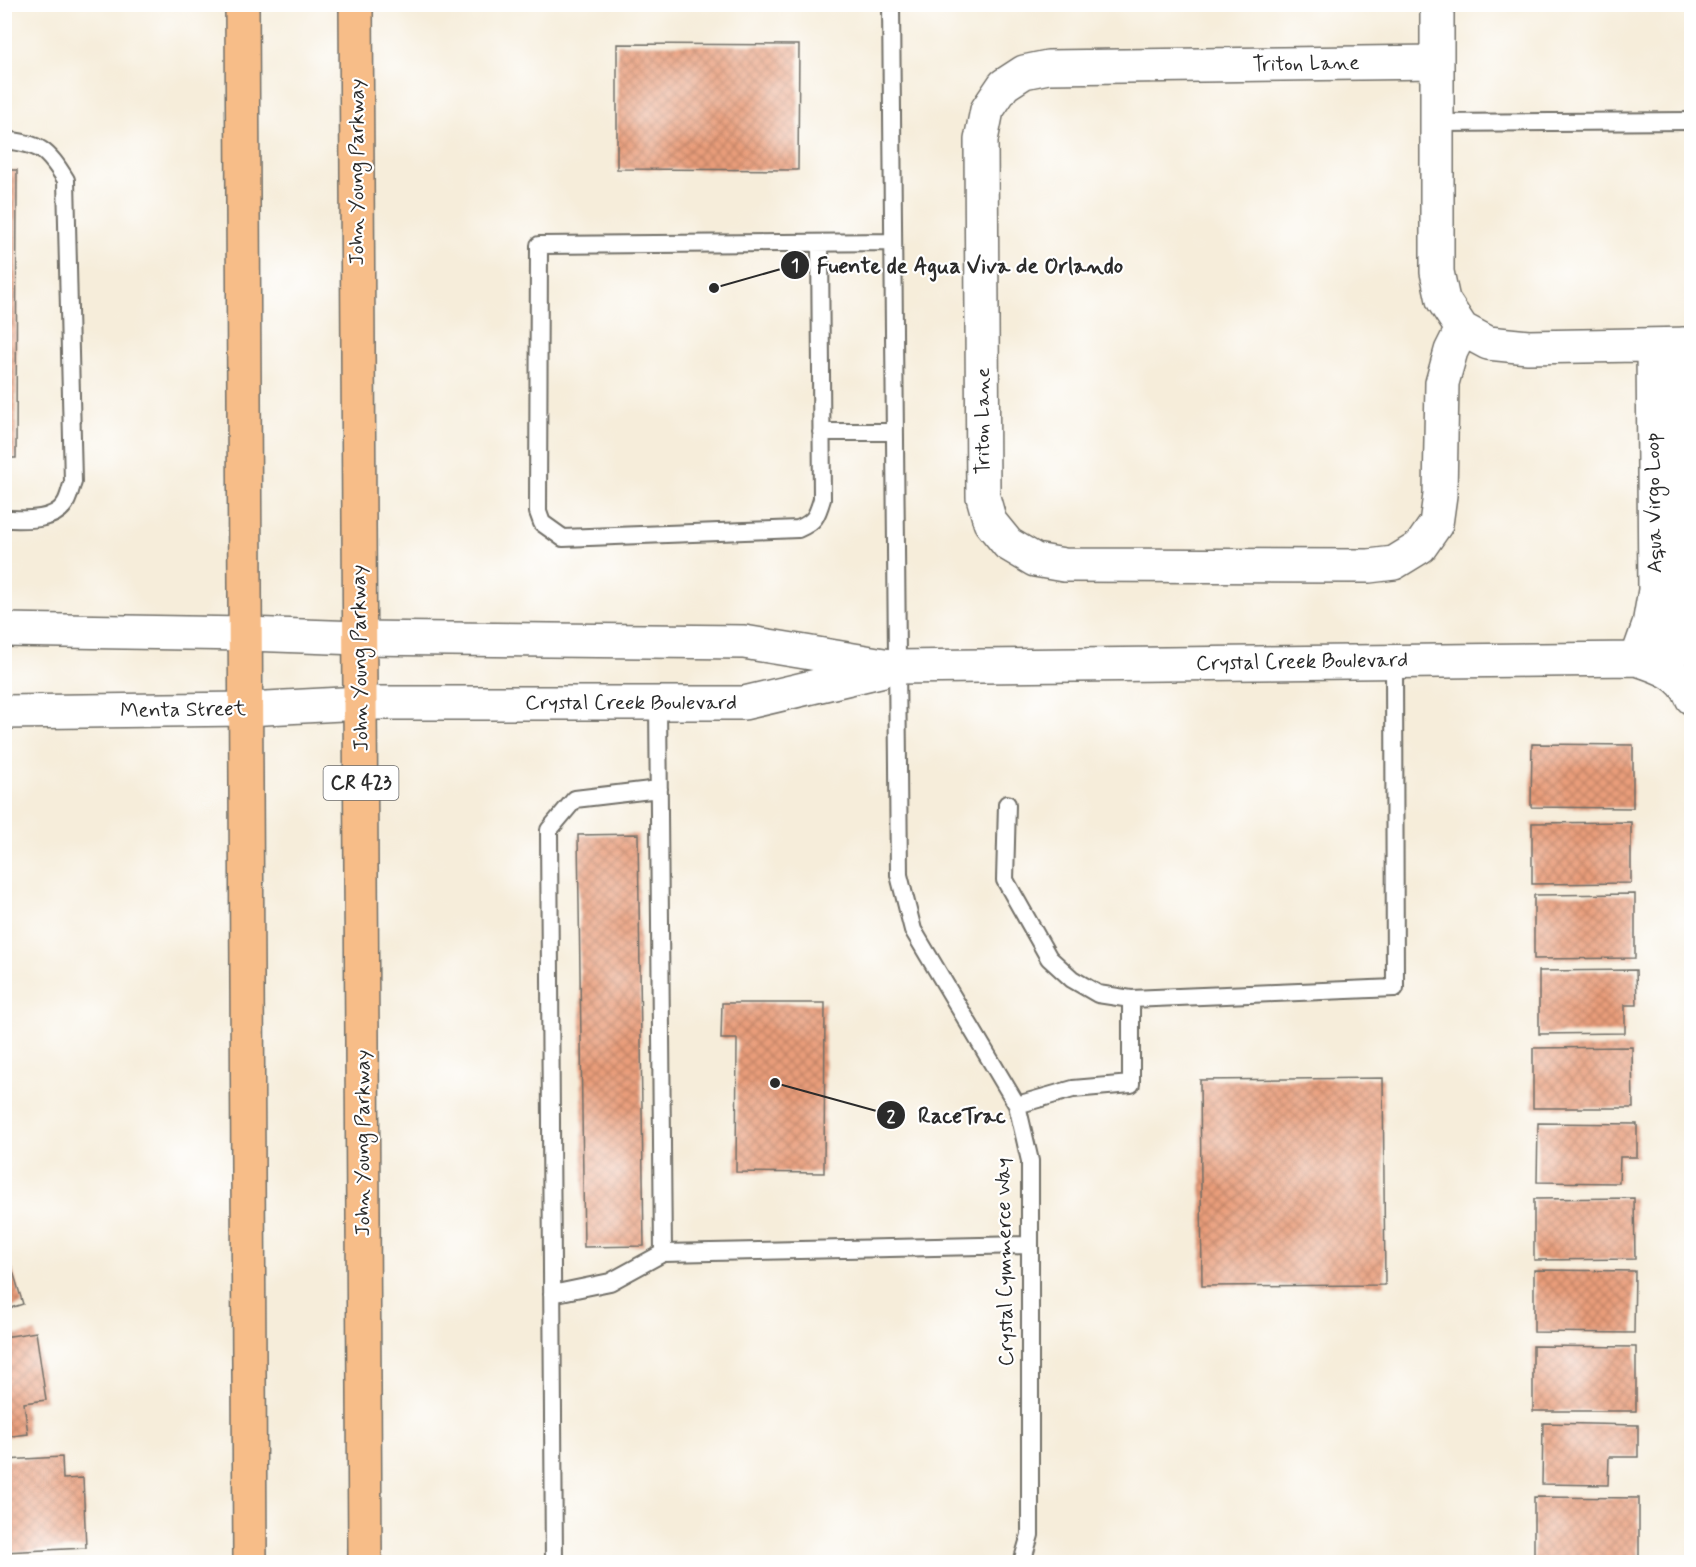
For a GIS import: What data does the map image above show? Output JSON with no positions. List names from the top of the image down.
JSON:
{
  "streets": {
    "highway": ["John Young Parkway", "CR 423"],
    "street": [
      "Triton Lane",
      "Aqua Virgo Loop",
      "Crystal Creek Boulevard",
      "Menta Street"
    ],
    "lane": ["Crystal Cymmerce Way"]
  },
  "crossings": [
    ["John Young Parkway", "Crystal Creek Boulevard"],
    ["John Young Parkway", "Menta Street"],
    ["Aqua Virgo Loop", "Crystal Creek Boulevard"],
    ["Crystal Creek Boulevard", "Menta Street"],
    ["Crystal Creek Boulevard", "Crystal Cymmerce Way"]
  ],
  "places": ["Fuente de Agua Viva de Orlando", "RaceTrac"]
}
